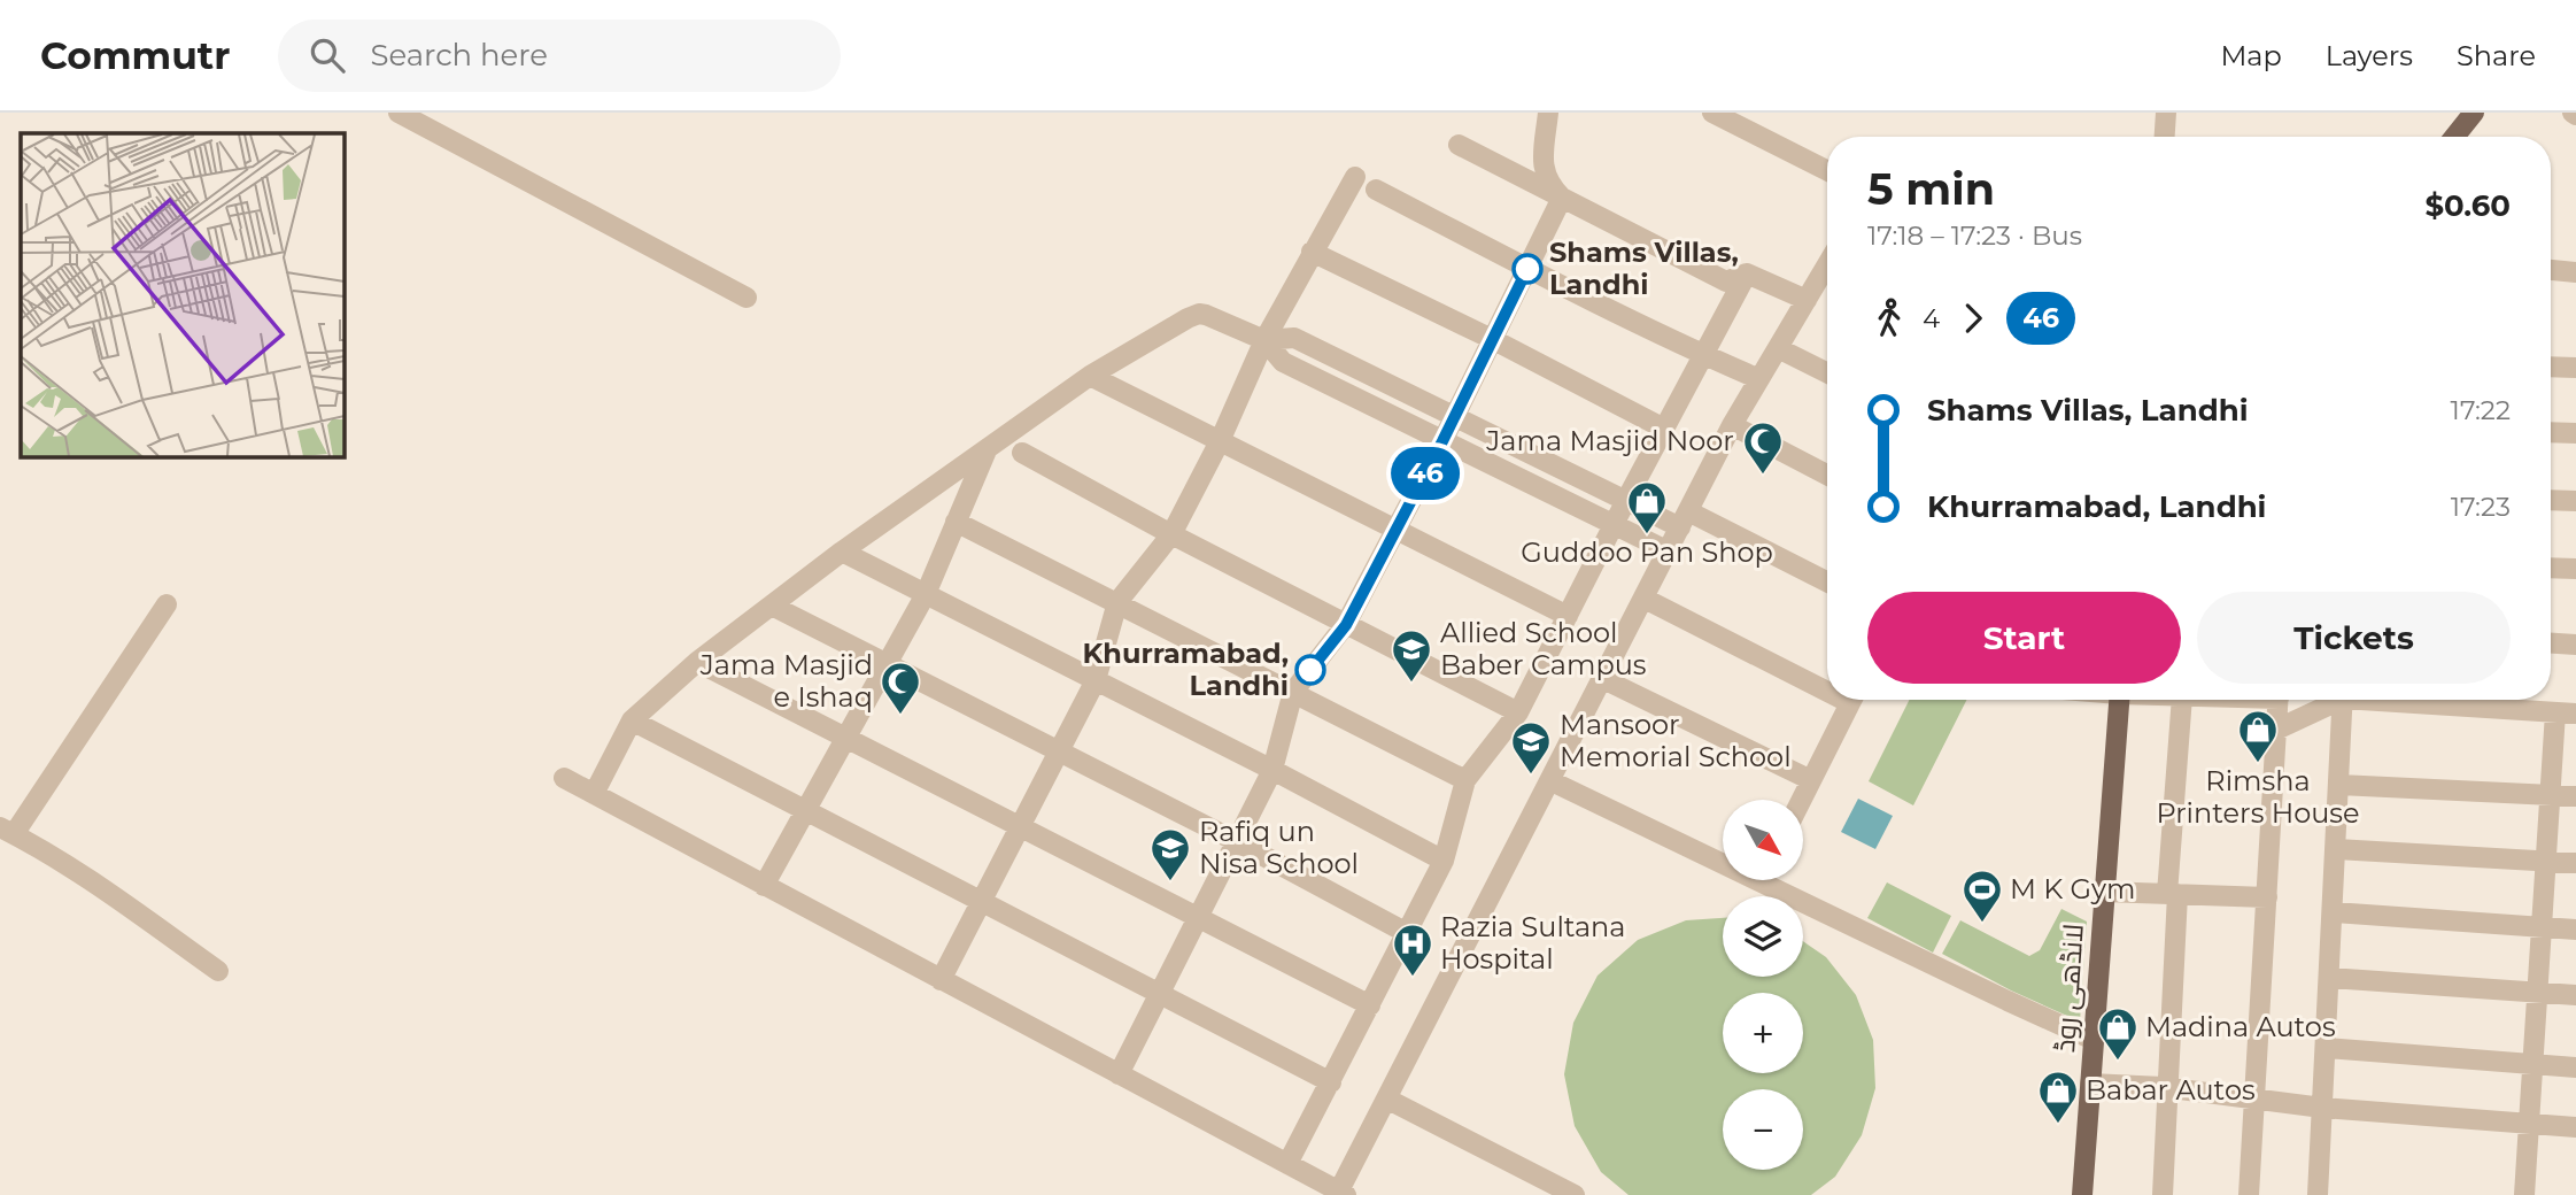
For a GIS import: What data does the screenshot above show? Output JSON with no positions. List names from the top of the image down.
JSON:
{
  "streets": {
    "main road": ["لانڈھی روڈ"]
  },
  "places": {
    "other": ["Shams Villas, Landhi", "Khurramabad, Landhi"],
    "mosque": ["Jama Masjid Noor", "Jama Masjid e Ishaq"],
    "shop": [
      "Guddoo Pan Shop",
      "Rimsha Printers House",
      "Madina Autos",
      "Babar Autos"
    ],
    "school or university": ["Allied School Baber Campus", "Mansoor Memorial School", "Rafiq un Nisa School"],
    "sports": ["M K Gym"],
    "hospital": ["Razia Sultana Hospital"]
  },
  "lines": ["bus line 46"],
  "north": "bottom right",
  "page": {
    "header": "Commutr",
    "search": "Search here",
    "nav": ["Map", "Layers", "Share"],
    "on_map": "46",
    "heading": ["5 min", "17:18 – 17:23 · Bus", "$0.60"],
    "legs": ["4", "46"],
    "list": [
      {
        "name": "Shams Villas, Landhi",
        "value": "17:22"
      },
      {
        "name": "Khurramabad, Landhi",
        "value": "17:23"
      }
    ],
    "buttons": ["Start", "Tickets"],
    "map_buttons": ["+", "−"]
  }
}
